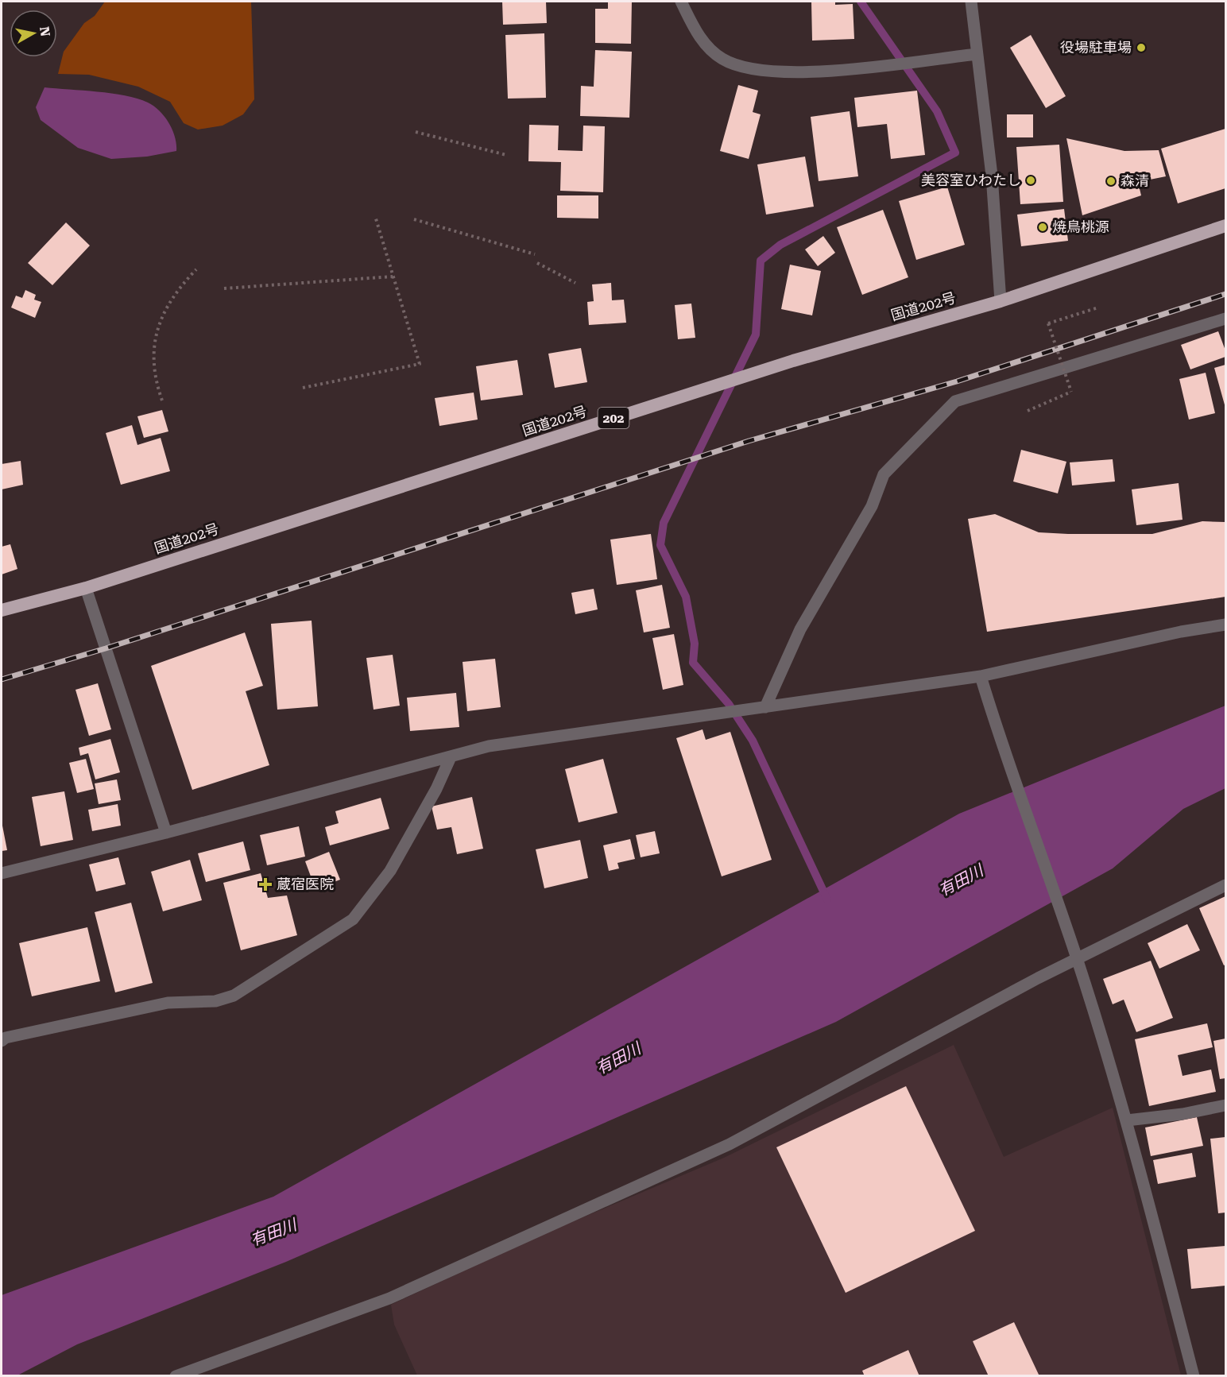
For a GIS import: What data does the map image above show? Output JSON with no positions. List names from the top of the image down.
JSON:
{
  "streets": {
    "highway": ["国道202号", "202"]
  },
  "water": ["有田川"],
  "places": {
    "other": [
      "役場駐車場",
      "美容室ひわたし",
      "森清",
      "焼鳥桃源"
    ],
    "health": ["蔵宿医院"]
  },
  "north": "right"
}
